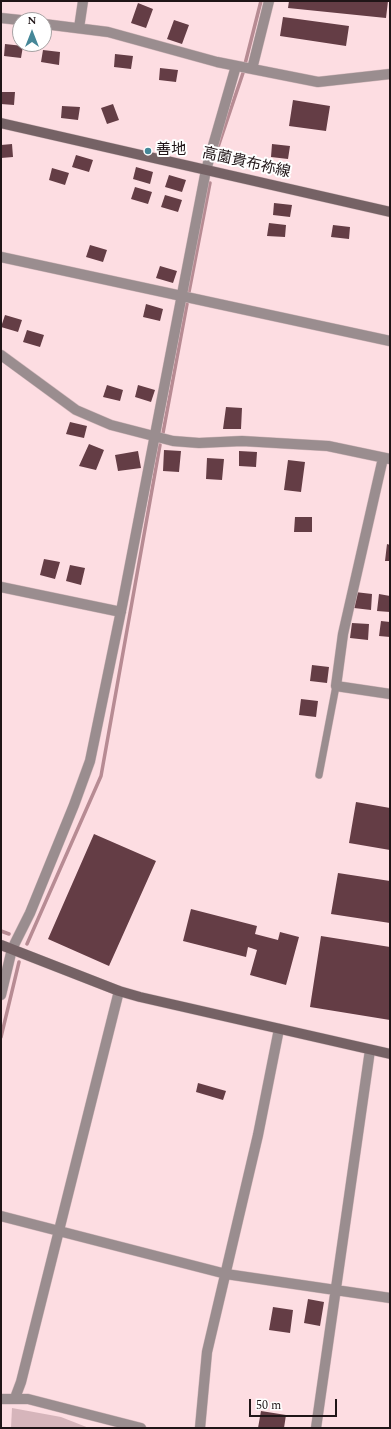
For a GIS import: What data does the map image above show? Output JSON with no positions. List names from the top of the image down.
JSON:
{
  "streets": {
    "street": ["高薗貴布祢線"]
  },
  "places": ["善地"],
  "scale_bar": "50 m",
  "north": "top"
}
